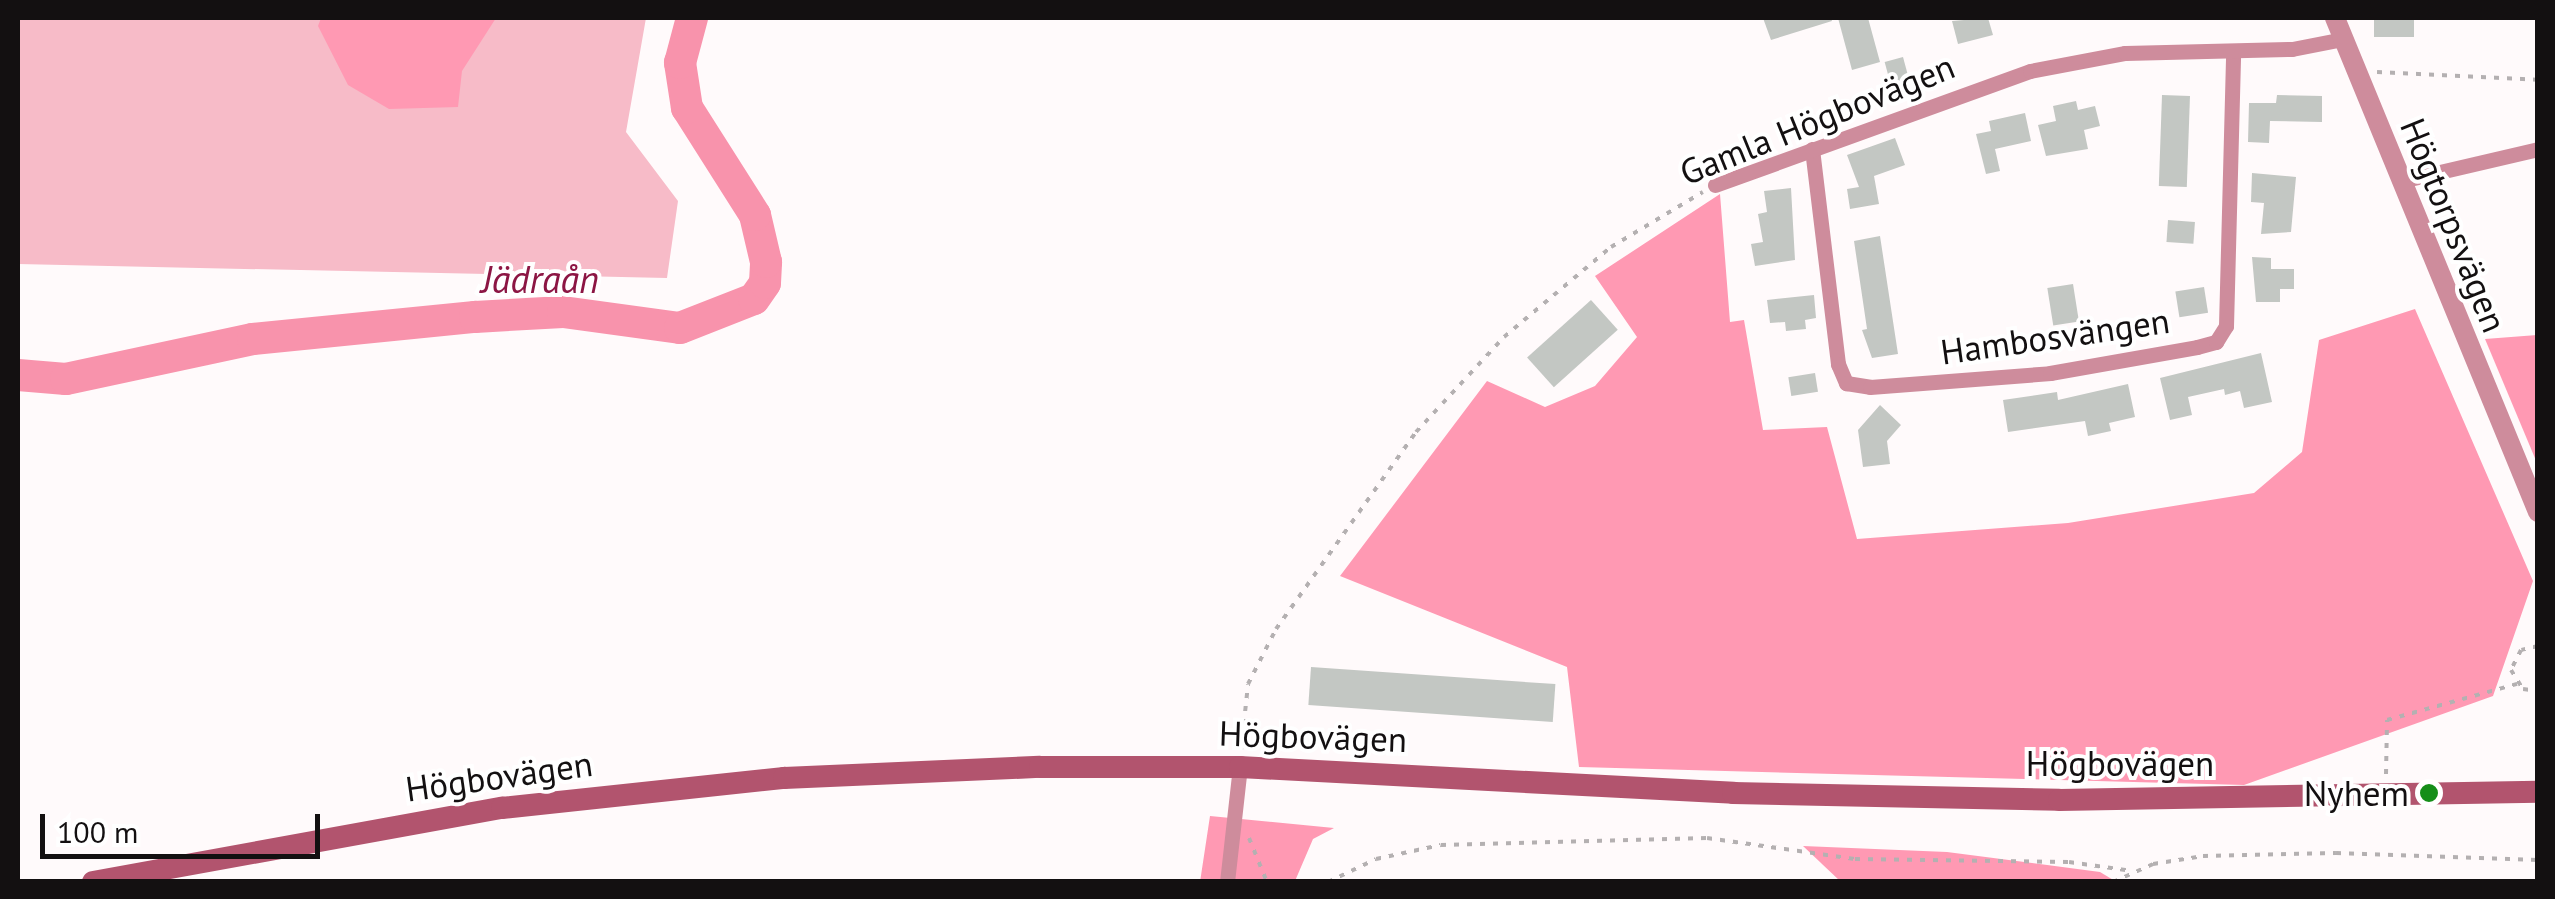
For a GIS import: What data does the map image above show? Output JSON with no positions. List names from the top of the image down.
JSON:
{
  "streets": {
    "main road": ["Högbovägen"],
    "street": ["Gamla Högbovägen", "Högtorpsvägen", "Hambosvängen"]
  },
  "crossings": [
    ["Gamla Högbovägen", "Högtorpsvägen"],
    ["Gamla Högbovägen", "Hambosvängen"],
    ["Gamla Högbovägen", "Högbovägen"]
  ],
  "water": ["Jädraån"],
  "places": ["Nyhem"],
  "scale_bar": "100 m"
}
